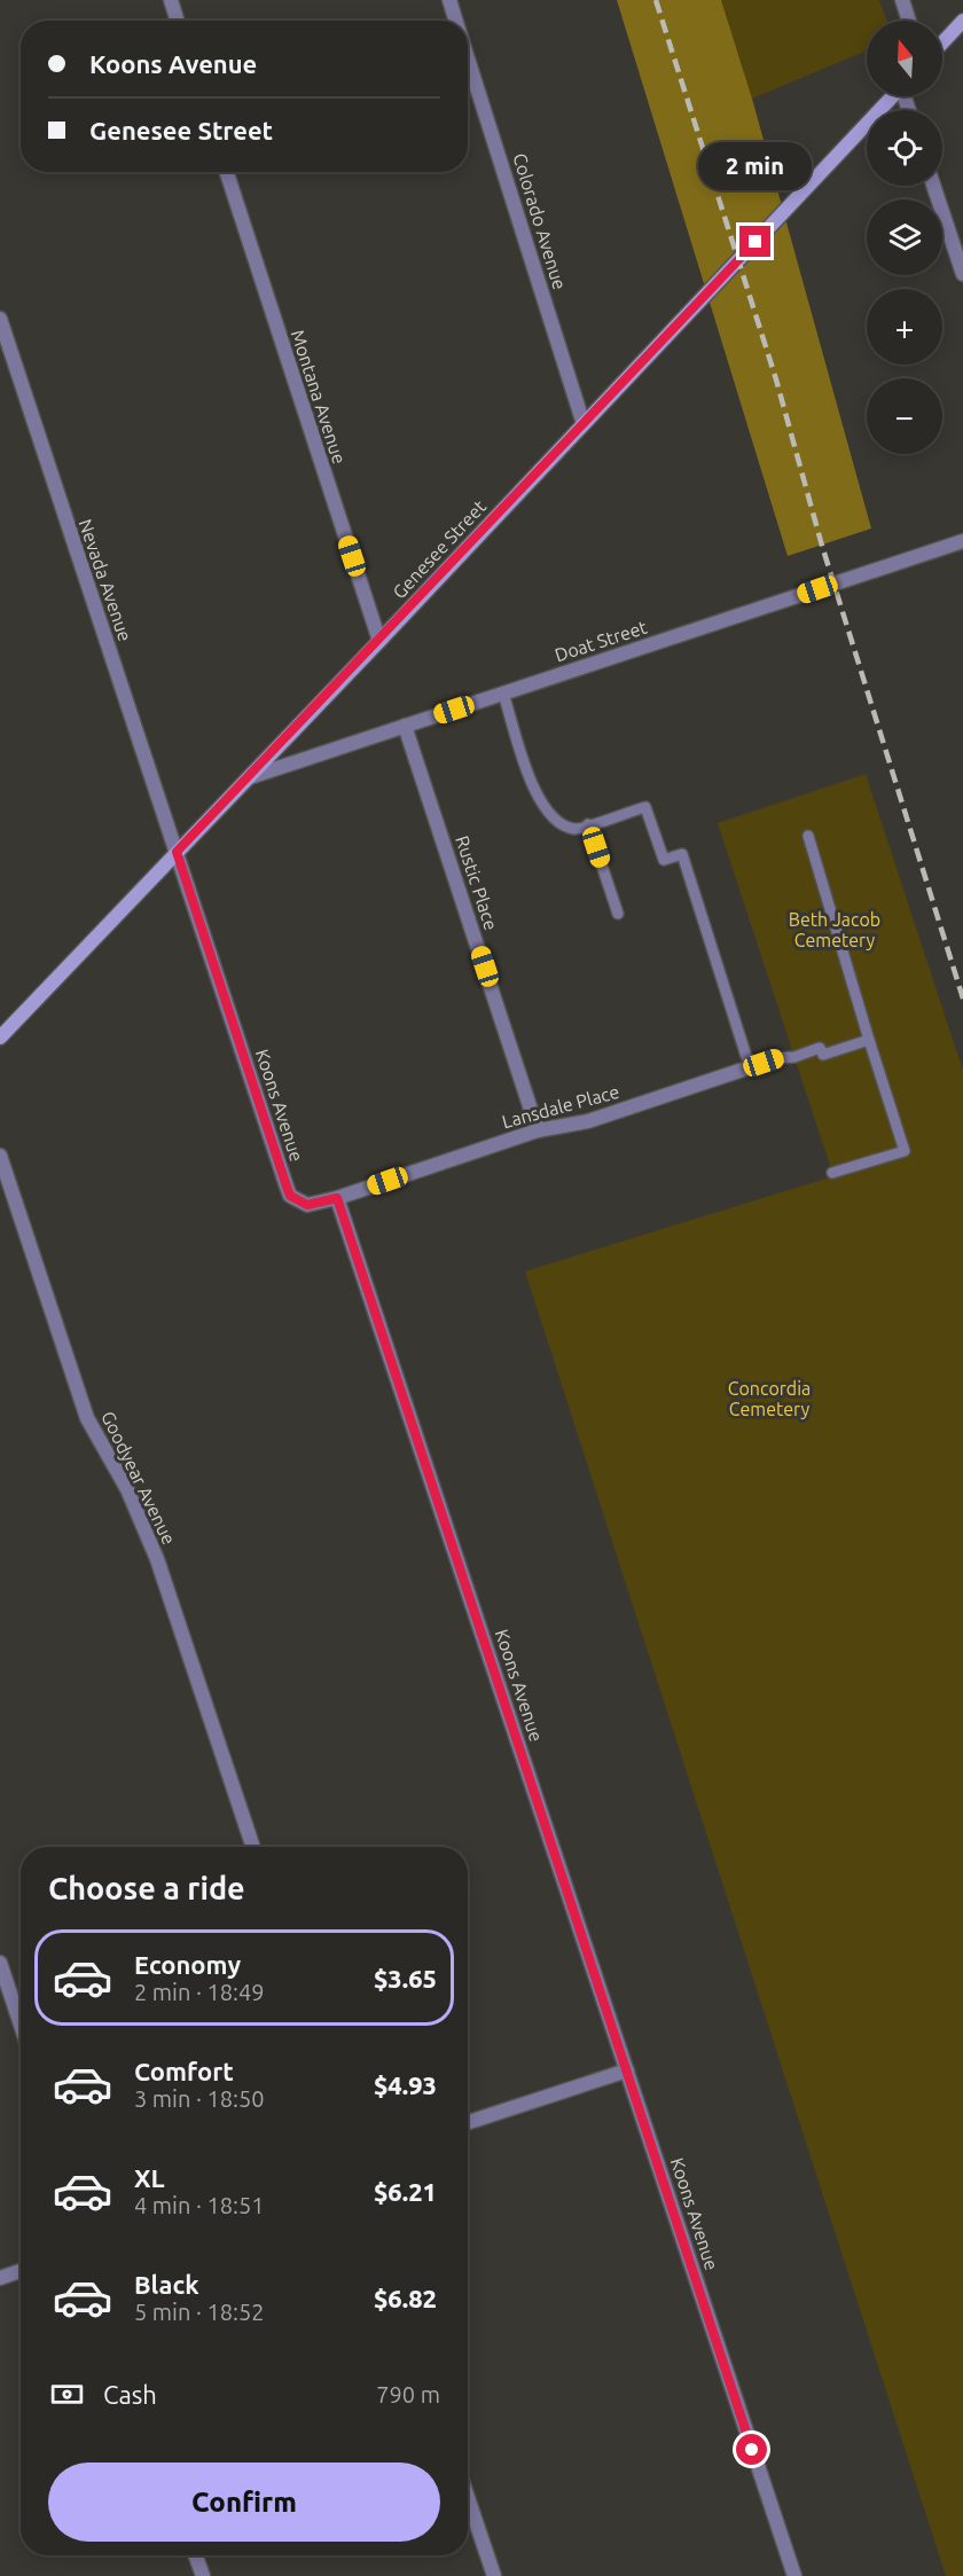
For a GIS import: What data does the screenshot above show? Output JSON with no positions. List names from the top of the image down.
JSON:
{
  "streets": {
    "main road": ["Genesee Street"],
    "street": [
      "Colorado Avenue",
      "Montana Avenue",
      "Nevada Avenue",
      "Doat Street",
      "Rustic Place",
      "Koons Avenue",
      "Lansdale Place",
      "Goodyear Avenue"
    ]
  },
  "crossings": [
    ["Colorado Avenue", "Genesee Street"],
    ["Montana Avenue", "Genesee Street"],
    ["Genesee Street", "Nevada Avenue"],
    ["Genesee Street", "Doat Street"],
    ["Genesee Street", "Koons Avenue"],
    ["Nevada Avenue", "Koons Avenue"],
    ["Doat Street", "Rustic Place"],
    ["Rustic Place", "Lansdale Place"],
    ["Koons Avenue", "Lansdale Place"]
  ],
  "parks": ["Beth Jacob Cemetery", "Concordia Cemetery"],
  "north": "top",
  "page": {
    "map_buttons": ["+", "−"],
    "banner": ["Koons Avenue", "Genesee Street"],
    "bubble": "2 min",
    "heading": "Choose a ride",
    "list": [
      {
        "name": "Economy",
        "note": "2 min · 18:49",
        "value": "$3.65"
      },
      {
        "name": "Comfort",
        "note": "3 min · 18:50",
        "value": "$4.93"
      },
      {
        "name": "XL",
        "note": "4 min · 18:51",
        "value": "$6.21"
      },
      {
        "name": "Black",
        "note": "5 min · 18:52",
        "value": "$6.82"
      }
    ],
    "pay": ["Cash", "790 m"],
    "buttons": "Confirm"
  }
}
